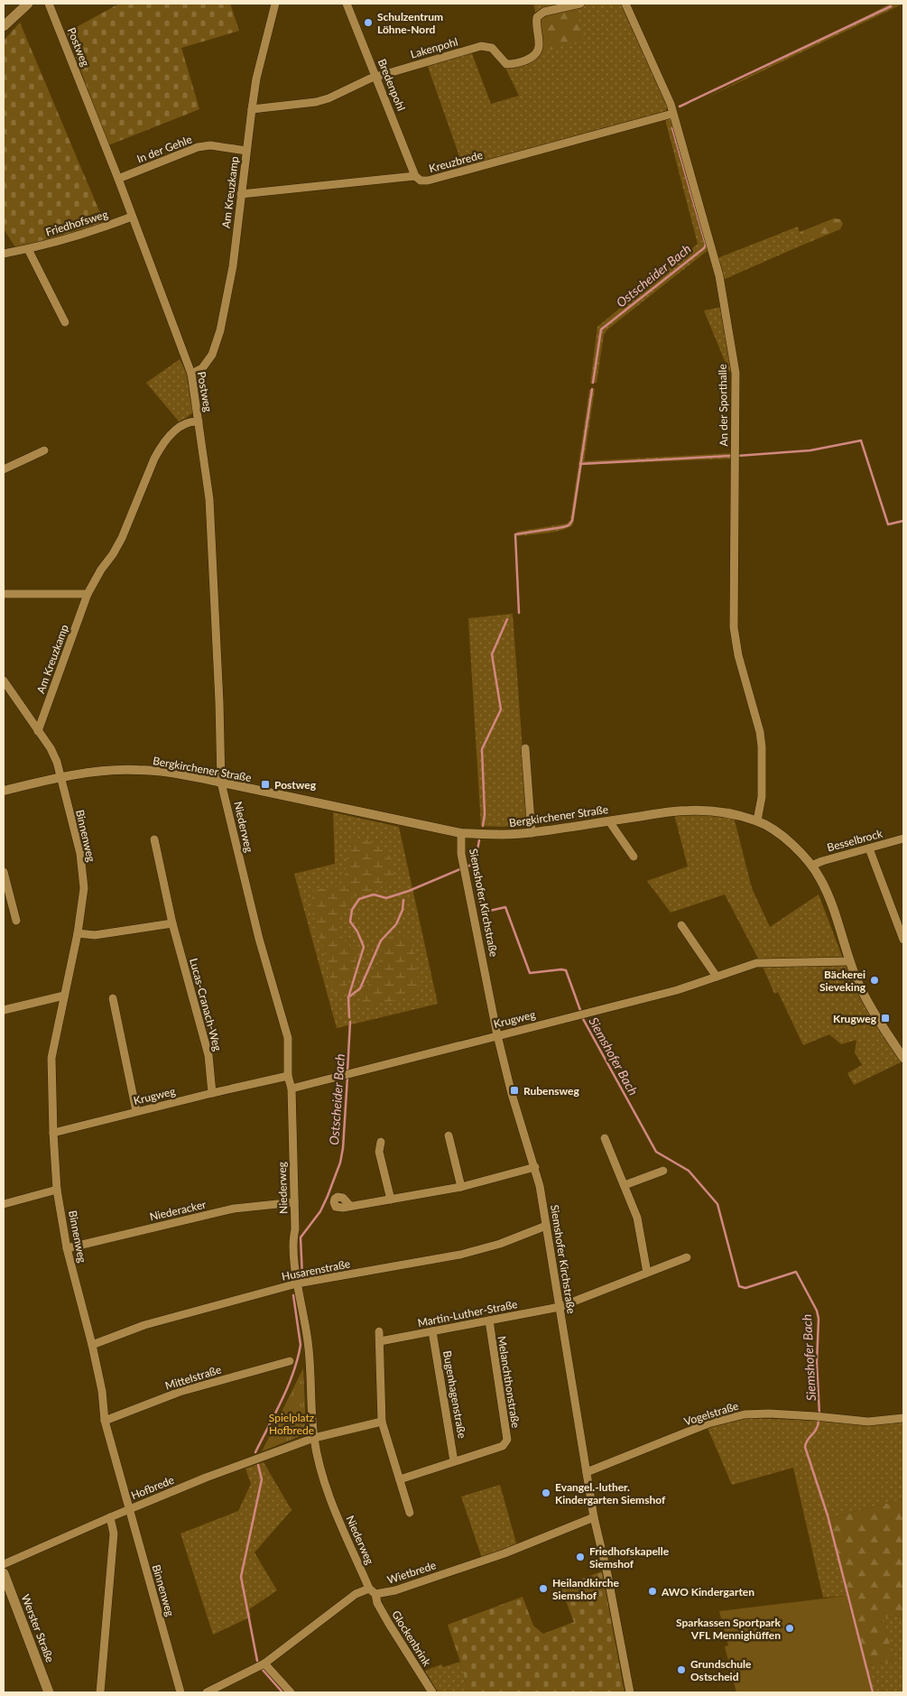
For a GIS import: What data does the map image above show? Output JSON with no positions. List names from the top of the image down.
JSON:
{
  "streets": {
    "main road": ["Werster Straße"],
    "street": [
      "Postweg",
      "Lakenpohl",
      "Bredenpohl",
      "In der Gehle",
      "Kreuzbrede",
      "Am Kreuzkamp",
      "Friedhofsweg",
      "An der Sporthalle",
      "Bergkirchener Straße",
      "Niederweg",
      "Binnenweg",
      "Besselbrock",
      "Siemshofer Kirchstraße",
      "Lucas-Cranach-Weg",
      "Krugweg",
      "Niederacker",
      "Husarenstraße",
      "Martin-Luther-Straße",
      "Mittelstraße",
      "Melanchthonstraße",
      "Bugenhagenstraße",
      "Vogelstraße",
      "Hofbrede",
      "Wietbrede",
      "Glockenbrink"
    ]
  },
  "crossings": [
    ["Postweg", "In der Gehle"],
    ["Postweg", "Am Kreuzkamp"],
    ["Postweg", "Friedhofsweg"],
    ["Postweg", "Bergkirchener Straße"],
    ["Postweg", "Niederweg"],
    ["Lakenpohl", "Bredenpohl"],
    ["Lakenpohl", "Am Kreuzkamp"],
    ["Bredenpohl", "Kreuzbrede"],
    ["In der Gehle", "Am Kreuzkamp"],
    ["Kreuzbrede", "Am Kreuzkamp"],
    ["Kreuzbrede", "An der Sporthalle"],
    ["Am Kreuzkamp", "Binnenweg"],
    ["An der Sporthalle", "Bergkirchener Straße"],
    ["Bergkirchener Straße", "Niederweg"],
    ["Bergkirchener Straße", "Binnenweg"],
    ["Bergkirchener Straße", "Besselbrock"],
    ["Bergkirchener Straße", "Siemshofer Kirchstraße"],
    ["Bergkirchener Straße", "Krugweg"],
    ["Niederweg", "Krugweg"],
    ["Niederweg", "Niederacker"],
    ["Niederweg", "Husarenstraße"],
    ["Niederweg", "Hofbrede"],
    ["Niederweg", "Wietbrede"],
    ["Niederweg", "Glockenbrink"],
    ["Binnenweg", "Krugweg"],
    ["Binnenweg", "Niederacker"],
    ["Binnenweg", "Husarenstraße"],
    ["Binnenweg", "Mittelstraße"],
    ["Binnenweg", "Hofbrede"],
    ["Siemshofer Kirchstraße", "Krugweg"],
    ["Siemshofer Kirchstraße", "Husarenstraße"],
    ["Siemshofer Kirchstraße", "Martin-Luther-Straße"],
    ["Siemshofer Kirchstraße", "Vogelstraße"],
    ["Siemshofer Kirchstraße", "Wietbrede"],
    ["Lucas-Cranach-Weg", "Krugweg"],
    ["Martin-Luther-Straße", "Melanchthonstraße"],
    ["Martin-Luther-Straße", "Bugenhagenstraße"],
    ["Melanchthonstraße", "Bugenhagenstraße"],
    ["Wietbrede", "Glockenbrink"]
  ],
  "water": ["Ostscheider Bach", "Siemshofer Bach"],
  "parks": ["Spielplatz Hofbrede"],
  "places": {
    "other": [
      "Schulzentrum Löhne-Nord",
      "Bäckerei Sieveking",
      "Evangel.-luther. Kindergarten Siemshof",
      "Friedhofskapelle Siemshof",
      "Heilandkirche Siemshof",
      "AWO Kindergarten",
      "Sparkassen Sportpark VFL Mennighüffen",
      "Grundschule Ostscheid"
    ],
    "transit": ["Postweg", "Krugweg", "Rubensweg"]
  }
}
